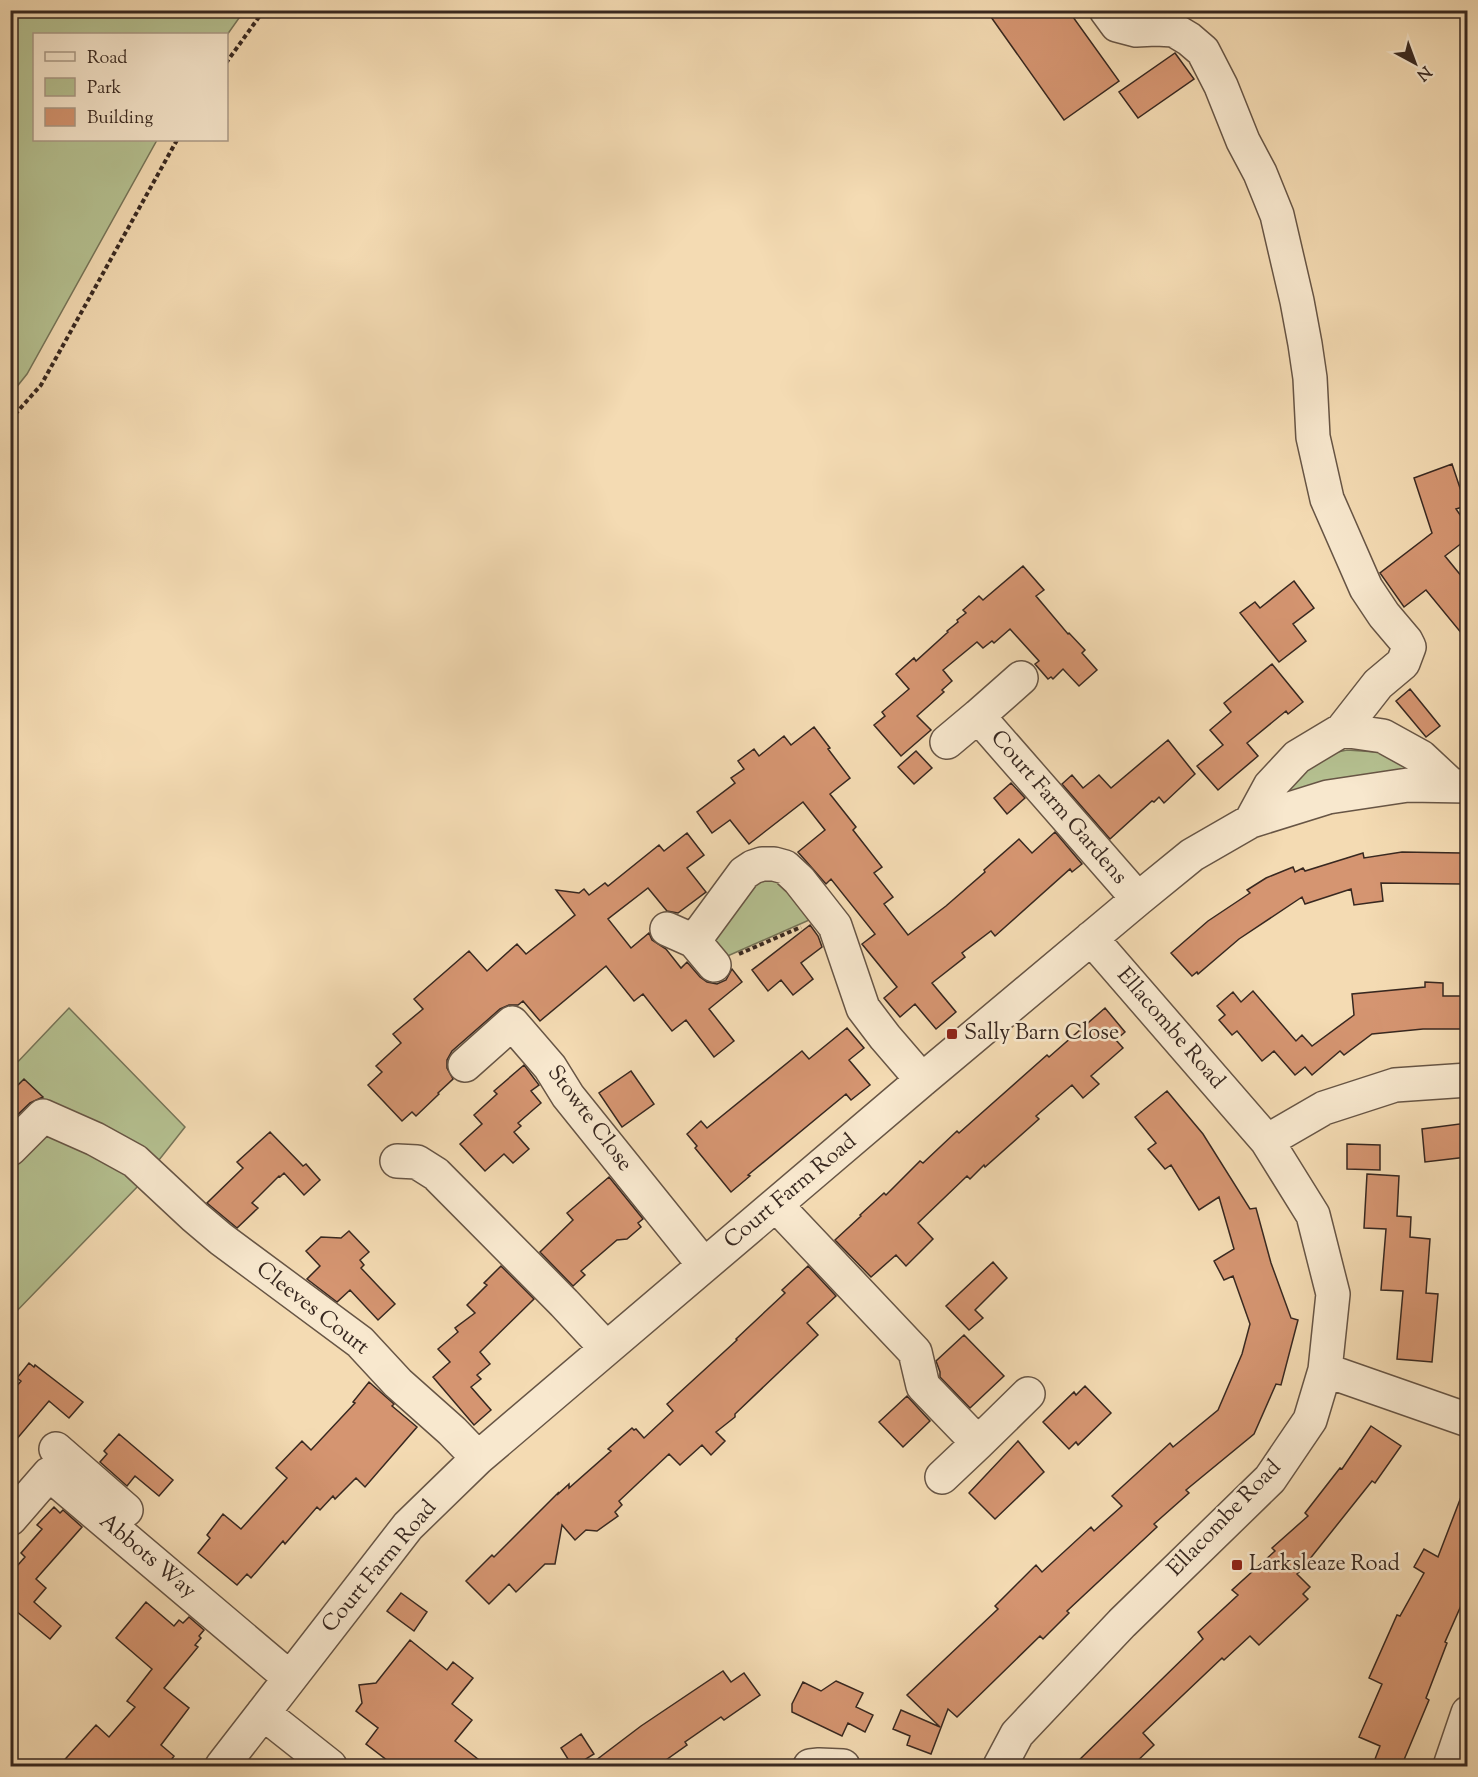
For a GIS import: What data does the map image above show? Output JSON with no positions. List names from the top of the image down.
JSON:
{
  "streets": {
    "street": [
      "Court Farm Gardens",
      "Ellacombe Road",
      "Stowte Close",
      "Court Farm Road",
      "Cleeves Court",
      "Abbots Way"
    ]
  },
  "crossings": [
    ["Court Farm Gardens", "Court Farm Road"],
    ["Ellacombe Road", "Court Farm Road"],
    ["Stowte Close", "Court Farm Road"],
    ["Court Farm Road", "Cleeves Court"],
    ["Court Farm Road", "Abbots Way"]
  ],
  "places": {
    "transit": ["Sally Barn Close", "Larksleaze Road"]
  },
  "legend": ["Road", "Park", "Building"],
  "north": "bottom right"
}
